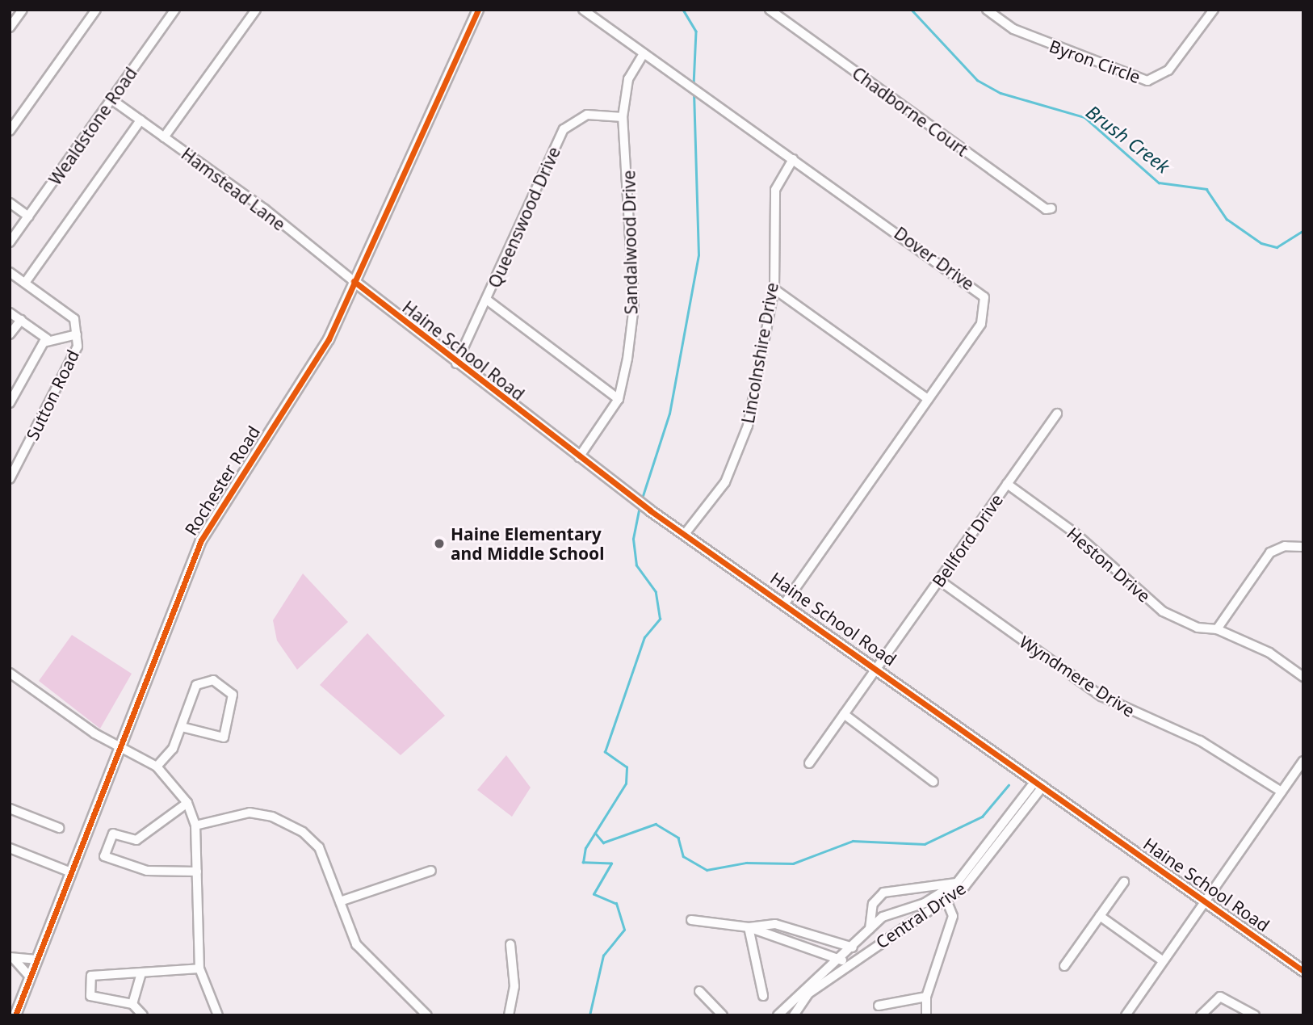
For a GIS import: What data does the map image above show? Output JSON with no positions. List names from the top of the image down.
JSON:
{
  "streets": {
    "street": [
      "Byron Circle",
      "Chadborne Court",
      "Wealdstone Road",
      "Hamstead Lane",
      "Queenswood Drive",
      "Sandalwood Drive",
      "Dover Drive",
      "Haine School Road",
      "Lincolnshire Drive",
      "Sutton Road",
      "Rochester Road",
      "Bellford Drive",
      "Heston Drive",
      "Wyndmere Drive",
      "Central Drive"
    ]
  },
  "crossings": [
    ["Wealdstone Road", "Hamstead Lane"],
    ["Hamstead Lane", "Haine School Road"],
    ["Hamstead Lane", "Rochester Road"],
    ["Queenswood Drive", "Sandalwood Drive"],
    ["Queenswood Drive", "Haine School Road"],
    ["Sandalwood Drive", "Dover Drive"],
    ["Sandalwood Drive", "Haine School Road"],
    ["Dover Drive", "Haine School Road"],
    ["Dover Drive", "Lincolnshire Drive"],
    ["Haine School Road", "Lincolnshire Drive"],
    ["Haine School Road", "Rochester Road"],
    ["Haine School Road", "Bellford Drive"],
    ["Haine School Road", "Central Drive"],
    ["Bellford Drive", "Heston Drive"],
    ["Bellford Drive", "Wyndmere Drive"]
  ],
  "water": ["Brush Creek"],
  "places": ["Haine Elementary and Middle School"]
}
